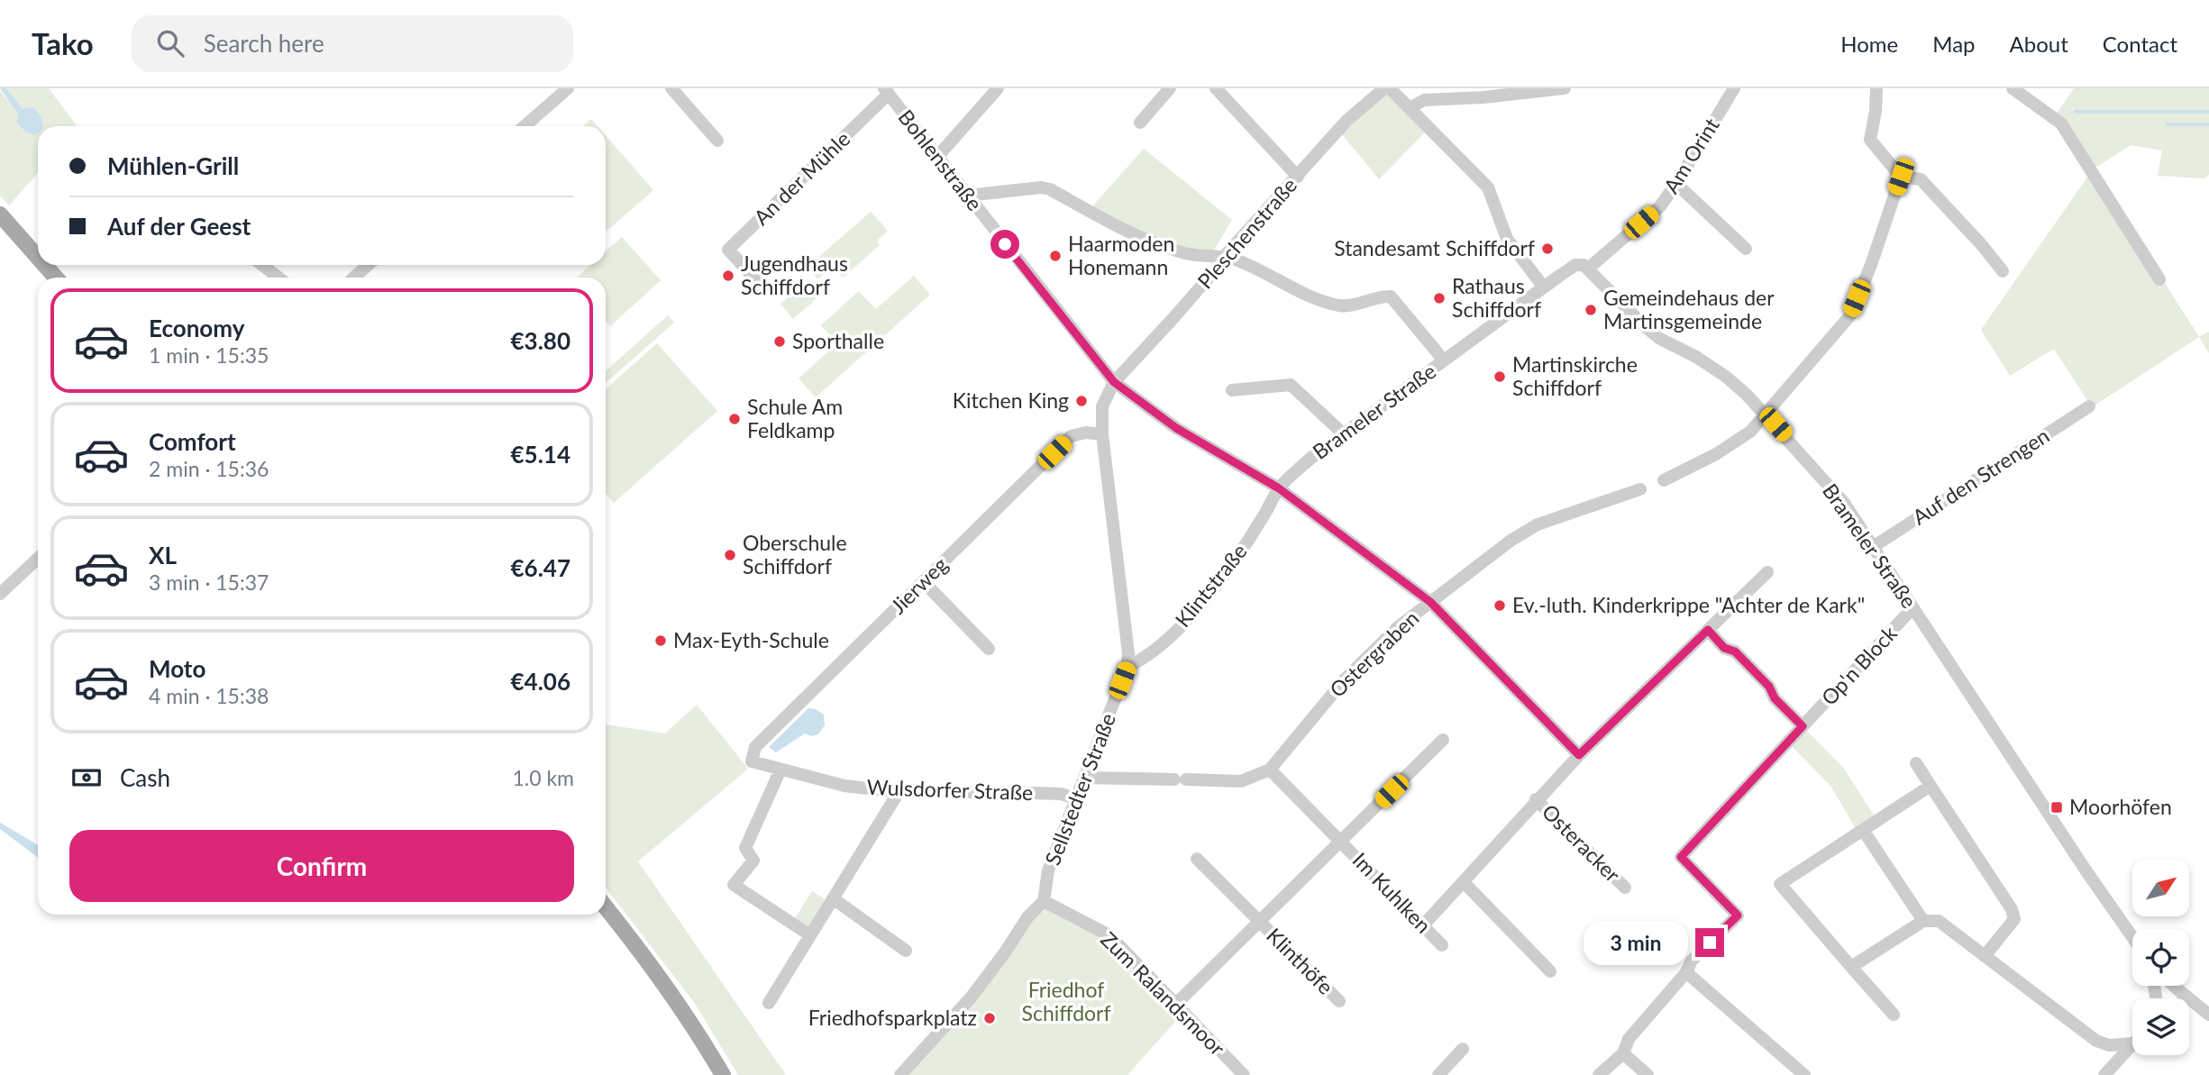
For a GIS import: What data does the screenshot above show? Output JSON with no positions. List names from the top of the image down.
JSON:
{
  "streets": {
    "street": [
      "Am Orint",
      "Bohlenstraße",
      "An der Mühle",
      "Pleschenstraße",
      "Brameler Straße",
      "Auf den Strengen",
      "Jierweg",
      "Klintstraße",
      "Ostergraben",
      "Op'n Block",
      "Sellstedter Straße",
      "Wulsdorfer Straße",
      "Osteracker",
      "Im Kuhlken",
      "Klinthöfe",
      "Zum Ralandsmoor"
    ]
  },
  "crossings": [
    ["Am Orint", "Brameler Straße"],
    ["Bohlenstraße", "An der Mühle"],
    ["Bohlenstraße", "Pleschenstraße"],
    ["Bohlenstraße", "Sellstedter Straße"],
    ["Pleschenstraße", "Sellstedter Straße"],
    ["Brameler Straße", "Auf den Strengen"],
    ["Brameler Straße", "Klintstraße"],
    ["Brameler Straße", "Op'n Block"],
    ["Jierweg", "Sellstedter Straße"],
    ["Jierweg", "Wulsdorfer Straße"],
    ["Klintstraße", "Sellstedter Straße"],
    ["Ostergraben", "Sellstedter Straße"],
    ["Ostergraben", "Im Kuhlken"],
    ["Sellstedter Straße", "Wulsdorfer Straße"],
    ["Sellstedter Straße", "Zum Ralandsmoor"],
    ["Osteracker", "Im Kuhlken"],
    ["Im Kuhlken", "Klinthöfe"],
    ["Klinthöfe", "Zum Ralandsmoor"]
  ],
  "parks": ["Friedhof Schiffdorf"],
  "places": {
    "other": [
      "Standesamt Schiffdorf",
      "Haarmoden Honemann",
      "Jugendhaus Schiffdorf",
      "Rathaus Schiffdorf",
      "Gemeindehaus der Martinsgemeinde",
      "Sporthalle",
      "Martinskirche Schiffdorf",
      "Kitchen King",
      "Schule Am Feldkamp",
      "Oberschule Schiffdorf",
      "Ev.-luth. Kinderkrippe \"Achter de Kark\"",
      "Max-Eyth-Schule",
      "Friedhofsparkplatz"
    ],
    "transit": ["Moorhöfen"]
  },
  "north": "top right",
  "page": {
    "header": "Tako",
    "search": "Search here",
    "nav": [
      "Home",
      "Map",
      "About",
      "Contact"
    ],
    "banner": ["Mühlen-Grill", "Auf der Geest"],
    "list": [
      {
        "name": "Economy",
        "note": "1 min · 15:35",
        "value": "€3.80"
      },
      {
        "name": "Comfort",
        "note": "2 min · 15:36",
        "value": "€5.14"
      },
      {
        "name": "XL",
        "note": "3 min · 15:37",
        "value": "€6.47"
      },
      {
        "name": "Moto",
        "note": "4 min · 15:38",
        "value": "€4.06"
      }
    ],
    "pay": ["Cash", "1.0 km"],
    "buttons": "Confirm",
    "bubble": "3 min"
  }
}
